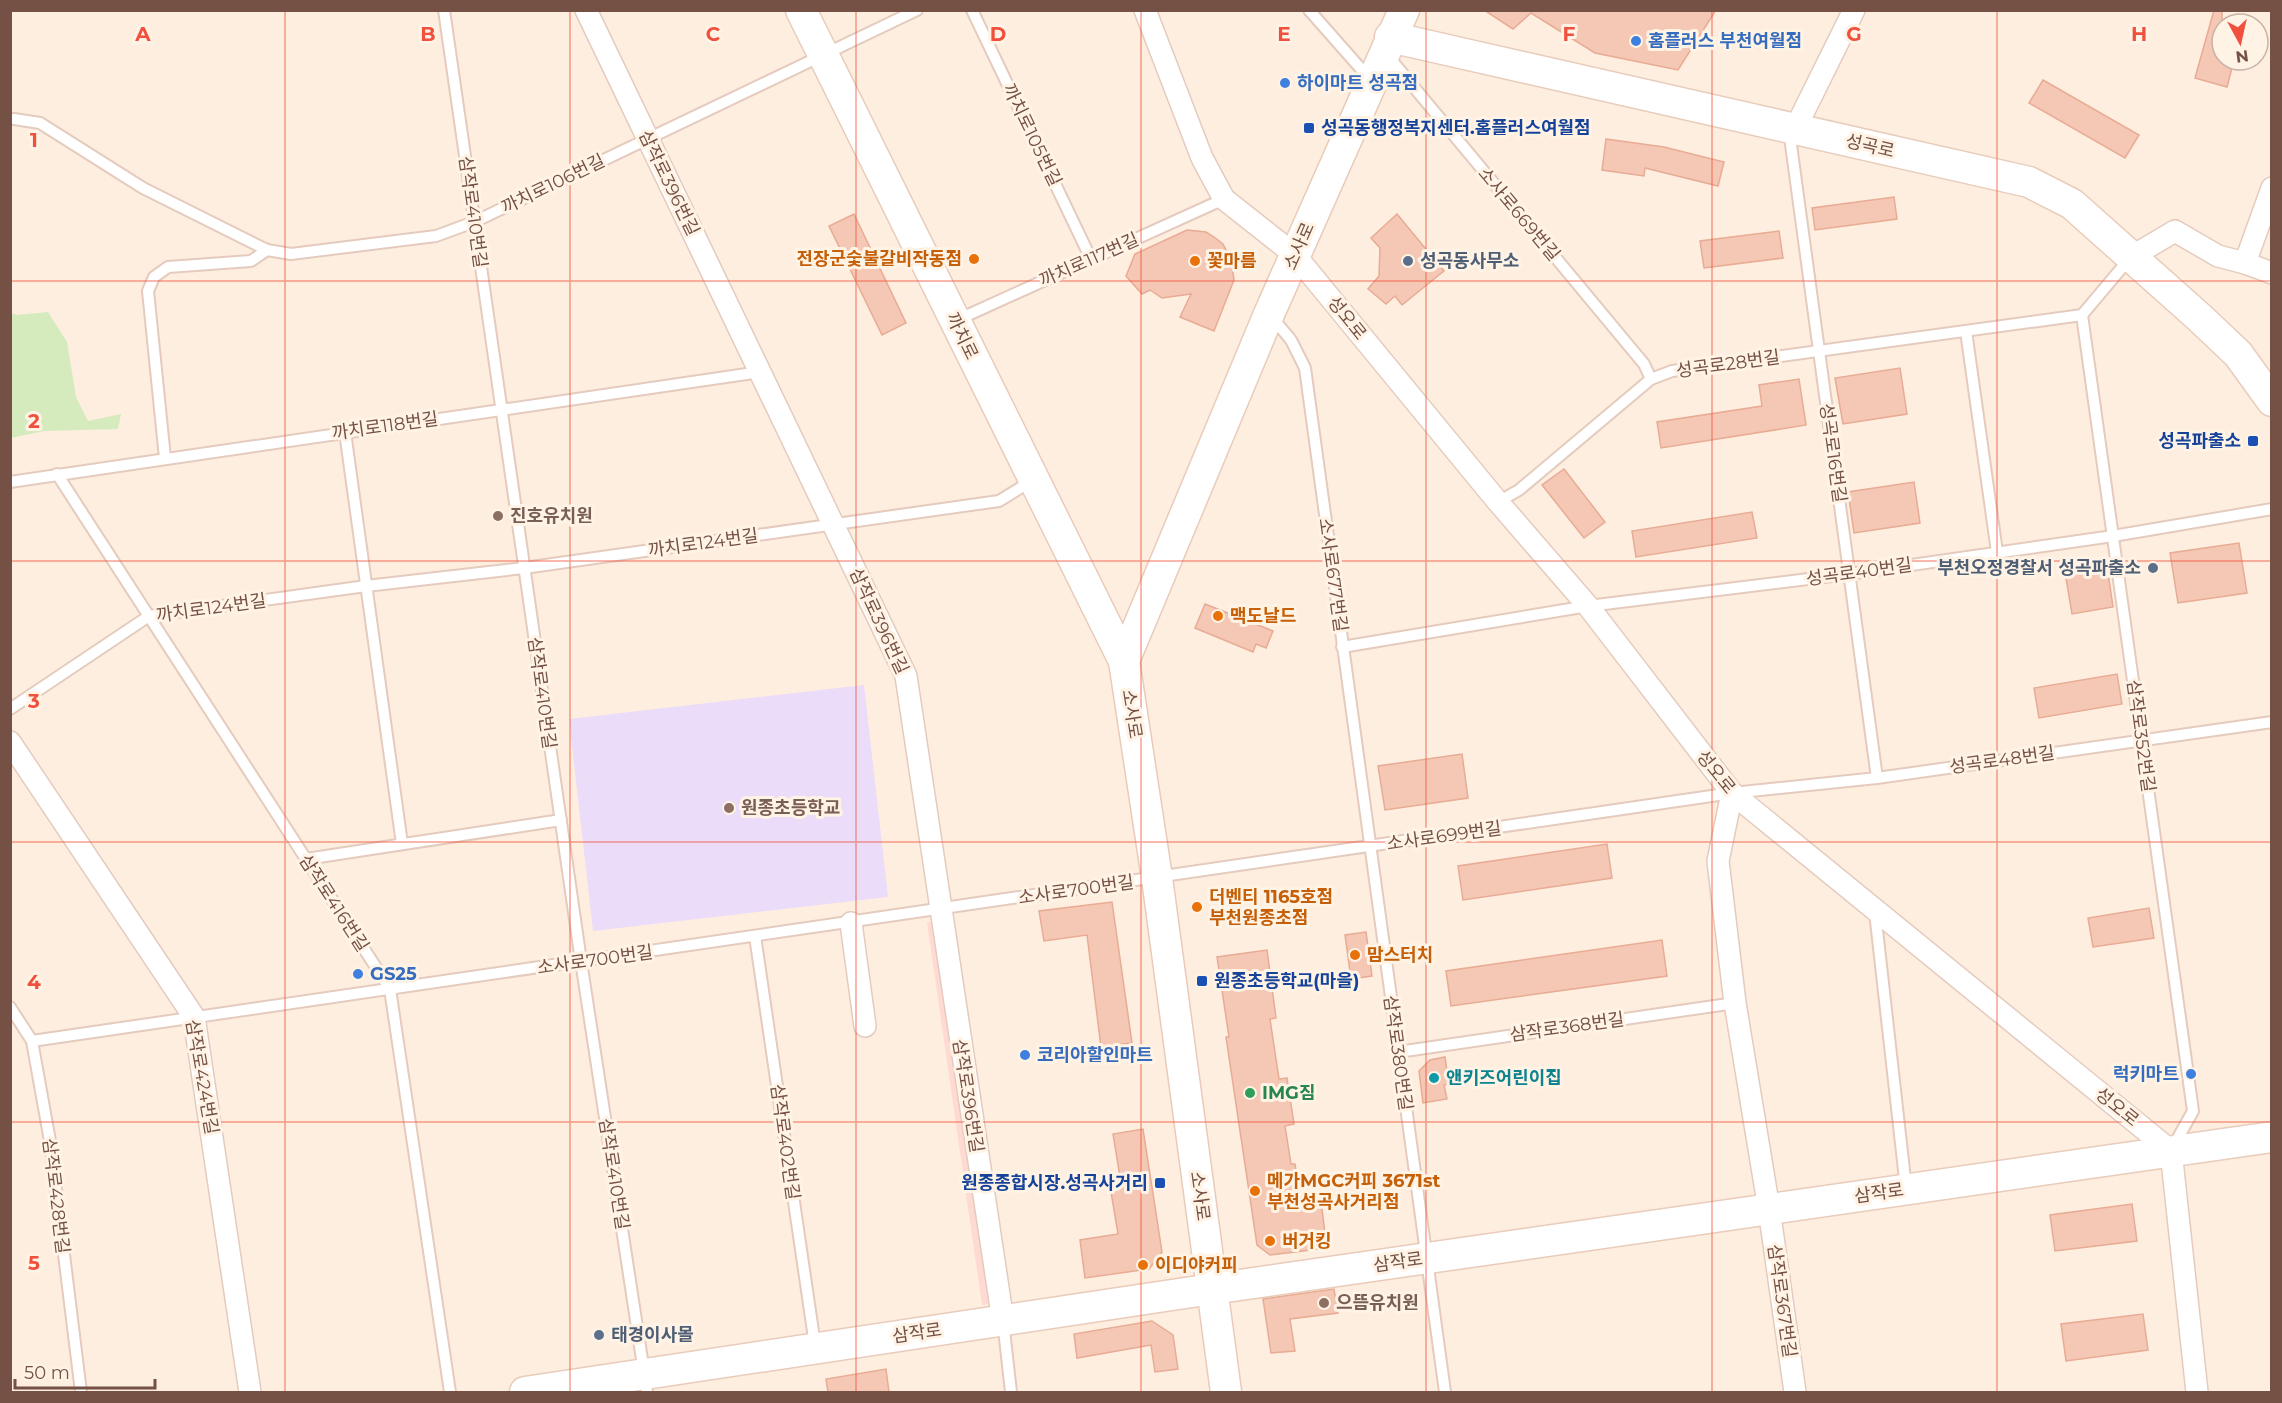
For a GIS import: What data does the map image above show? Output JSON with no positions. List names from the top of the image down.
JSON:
{
  "streets": {
    "street": [
      "성곡로",
      "삼작로396번길",
      "소사로",
      "성오로",
      "까치로",
      "삼작로424번길",
      "삼작로",
      "삼작로367번길"
    ],
    "lane": [
      "까치로105번길",
      "까치로106번길",
      "삼작로410번길",
      "소사로669번길",
      "까치로117번길",
      "성곡로28번길",
      "까치로118번길",
      "성곡로16번길",
      "까치로124번길",
      "성곡로40번길",
      "소사로677번길",
      "삼작로352번길",
      "성곡로48번길",
      "소사로699번길",
      "소사로700번길",
      "삼작로416번길",
      "삼작로368번길",
      "삼작로380번길",
      "삼작로402번길",
      "삼작로428번길"
    ]
  },
  "crossings": [
    ["까치로105번길", "까치로117번길"],
    ["성곡로", "소사로669번길"],
    ["성곡로", "소사로"],
    ["성곡로", "성곡로16번길"],
    ["삼작로396번길", "까치로106번길"],
    ["삼작로396번길", "까치로118번길"],
    ["삼작로396번길", "까치로124번길"],
    ["삼작로396번길", "소사로700번길"],
    ["삼작로396번길", "삼작로"],
    ["까치로106번길", "삼작로410번길"],
    ["까치로106번길", "까치로"],
    ["삼작로410번길", "까치로118번길"],
    ["삼작로410번길", "까치로124번길"],
    ["삼작로410번길", "소사로700번길"],
    ["삼작로410번길", "삼작로"],
    ["소사로669번길", "소사로"],
    ["소사로669번길", "성곡로28번길"],
    ["소사로", "성오로"],
    ["소사로", "까치로"],
    ["소사로", "소사로677번길"],
    ["소사로", "소사로699번길"],
    ["소사로", "소사로700번길"],
    ["소사로", "삼작로"],
    ["까치로117번길", "성오로"],
    ["까치로117번길", "까치로"],
    ["성오로", "성곡로28번길"],
    ["성오로", "성곡로40번길"],
    ["성오로", "삼작로352번길"],
    ["성오로", "성곡로48번길"],
    ["성오로", "소사로699번길"],
    ["성오로", "삼작로"],
    ["까치로", "까치로124번길"],
    ["성곡로28번길", "성곡로16번길"],
    ["성곡로28번길", "삼작로352번길"],
    ["까치로118번길", "삼작로416번길"],
    ["성곡로16번길", "성곡로40번길"],
    ["성곡로16번길", "성곡로48번길"],
    ["까치로124번길", "삼작로416번길"],
    ["성곡로40번길", "삼작로352번길"],
    ["소사로677번길", "소사로699번길"],
    ["소사로677번길", "삼작로380번길"],
    ["삼작로352번길", "성곡로48번길"],
    ["삼작로352번길", "삼작로"],
    ["성곡로48번길", "소사로699번길"],
    ["소사로699번길", "소사로700번길"],
    ["소사로699번길", "삼작로380번길"],
    ["소사로700번길", "삼작로416번길"],
    ["소사로700번길", "삼작로424번길"],
    ["소사로700번길", "삼작로402번길"],
    ["소사로700번길", "삼작로428번길"],
    ["삼작로368번길", "삼작로380번길"],
    ["삼작로380번길", "삼작로"],
    ["삼작로402번길", "삼작로"],
    ["삼작로", "삼작로367번길"]
  ],
  "places": {
    "other": [
      "홈플러스 부천여월점",
      "하이마트 성곡점",
      "전장군숯불갈비작동점",
      "꽃마름",
      "성곡동사무소",
      "진호유치원",
      "부천오정경찰서 성곡파출소",
      "맥도날드",
      "원종초등학교",
      "더벤티 1165호점 부천원종초점",
      "맘스터치",
      "GS25",
      "코리아할인마트",
      "럭키마트",
      "앤키즈어린이집",
      "IMG짐",
      "메가MGC커피 3671st 부천성곡사거리점",
      "버거킹",
      "이디야커피",
      "으뜸유치원",
      "태경이사몰"
    ],
    "transit": [
      "성곡동행정복지센터.홈플러스여월점",
      "성곡파출소",
      "원종초등학교(마을)",
      "원종종합시장.성곡사거리"
    ]
  },
  "scale_bar": "50 m",
  "north": "bottom",
  "grid": {
    "columns": [
      "A",
      "B",
      "C",
      "D",
      "E",
      "F",
      "G",
      "H"
    ],
    "rows": [
      "1",
      "2",
      "3",
      "4",
      "5"
    ]
  }
}
